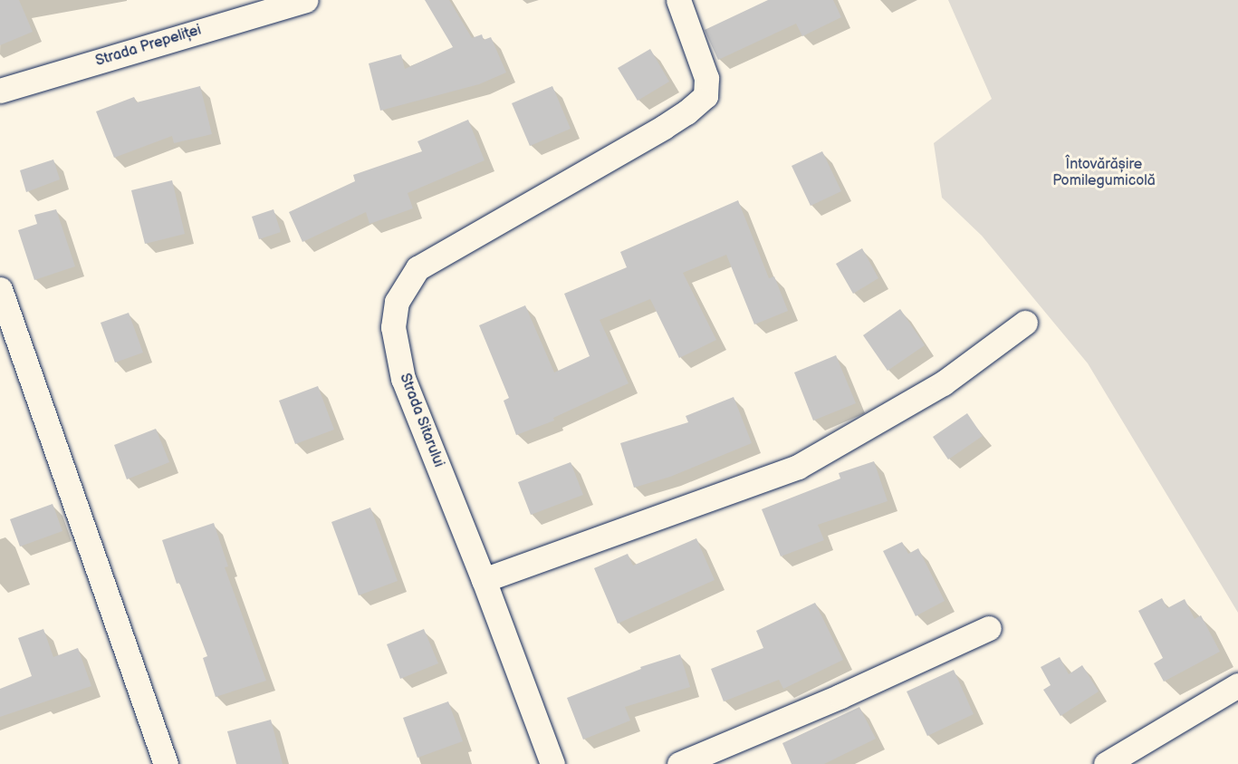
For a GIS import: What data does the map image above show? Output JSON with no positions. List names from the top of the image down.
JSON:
{
  "streets": {
    "street": ["Strada Prepeliței", "Strada Sitarului"]
  },
  "parks": ["Întovărășire Pomilegumicolă"]
}
